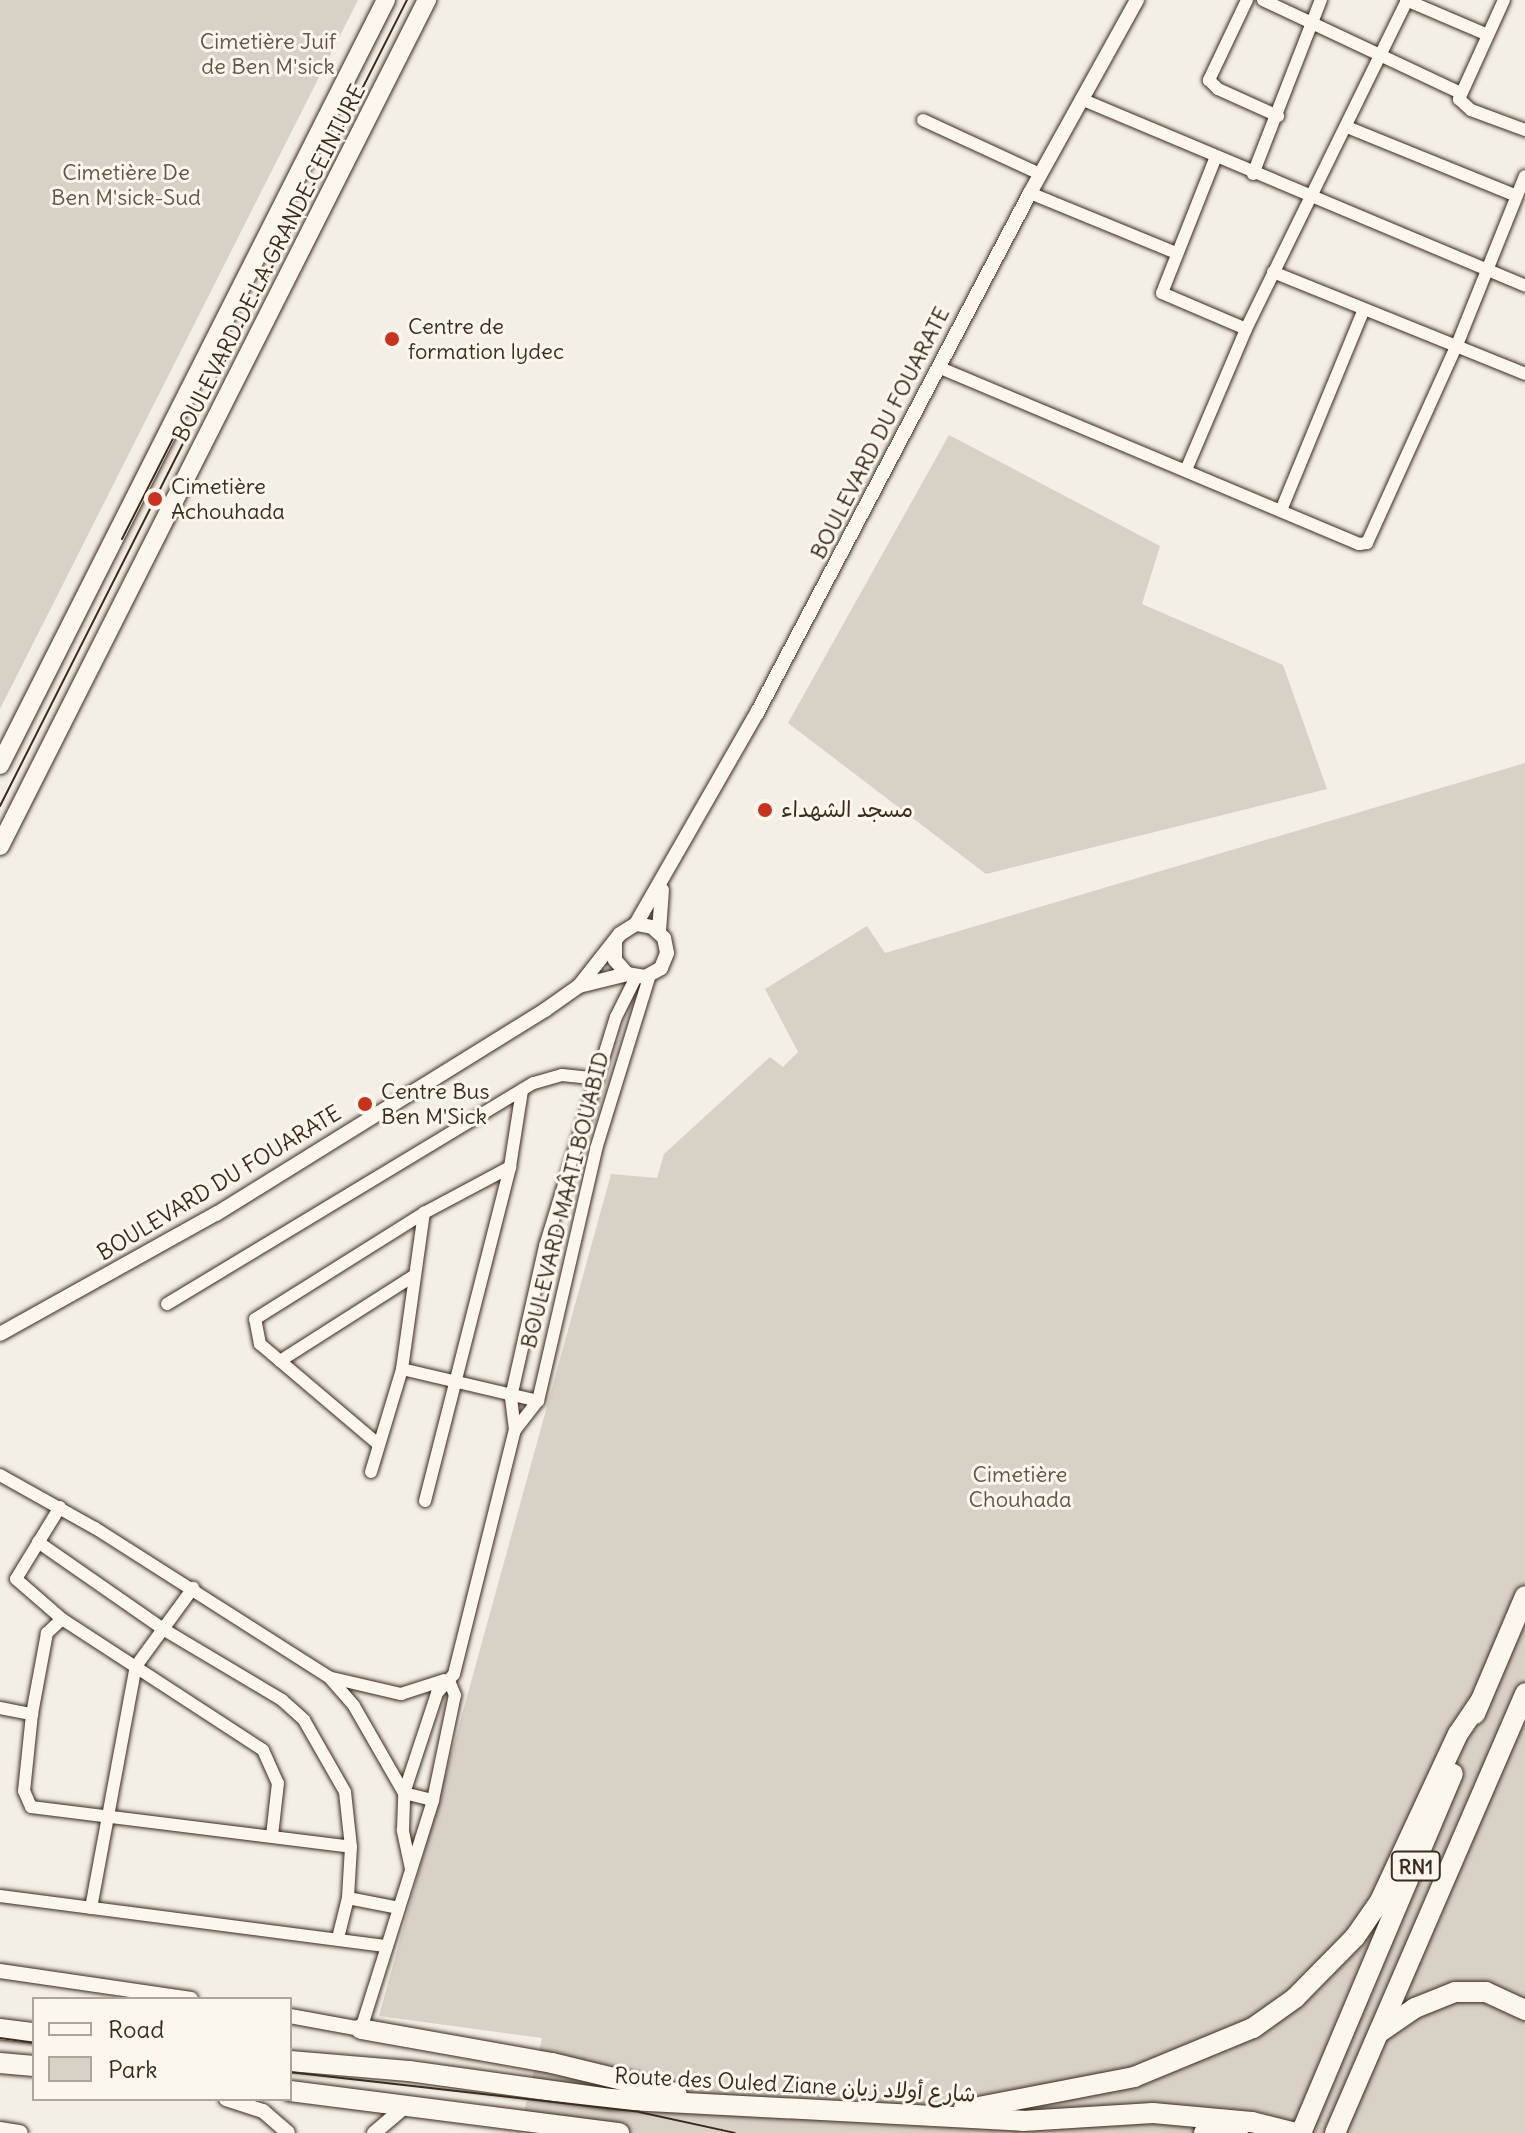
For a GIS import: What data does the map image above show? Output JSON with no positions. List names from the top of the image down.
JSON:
{
  "streets": {
    "highway": ["RN1", "Route des Ouled Ziane شارع أولاد زيان"],
    "main road": ["BOULEVARD DE LA GRANDE CEINTURE"],
    "street": ["BOULEVARD DU FOUARATE", "BOULEVARD MAÂTI BOUABID"]
  },
  "crossings": [
    ["BOULEVARD DU FOUARATE", "BOULEVARD MAÂTI BOUABID"],
    ["RN1", "Route des Ouled Ziane شارع أولاد زيان"]
  ],
  "parks": ["Cimetière Juif de Ben M'sick", "Cimetière De Ben M'sick-Sud", "Cimetière Chouhada"],
  "places": [
    "Centre de formation lydec",
    "Cimetière Achouhada",
    "مسجد الشهداء",
    "Centre Bus Ben M'Sick"
  ],
  "legend": ["Road", "Park"]
}
